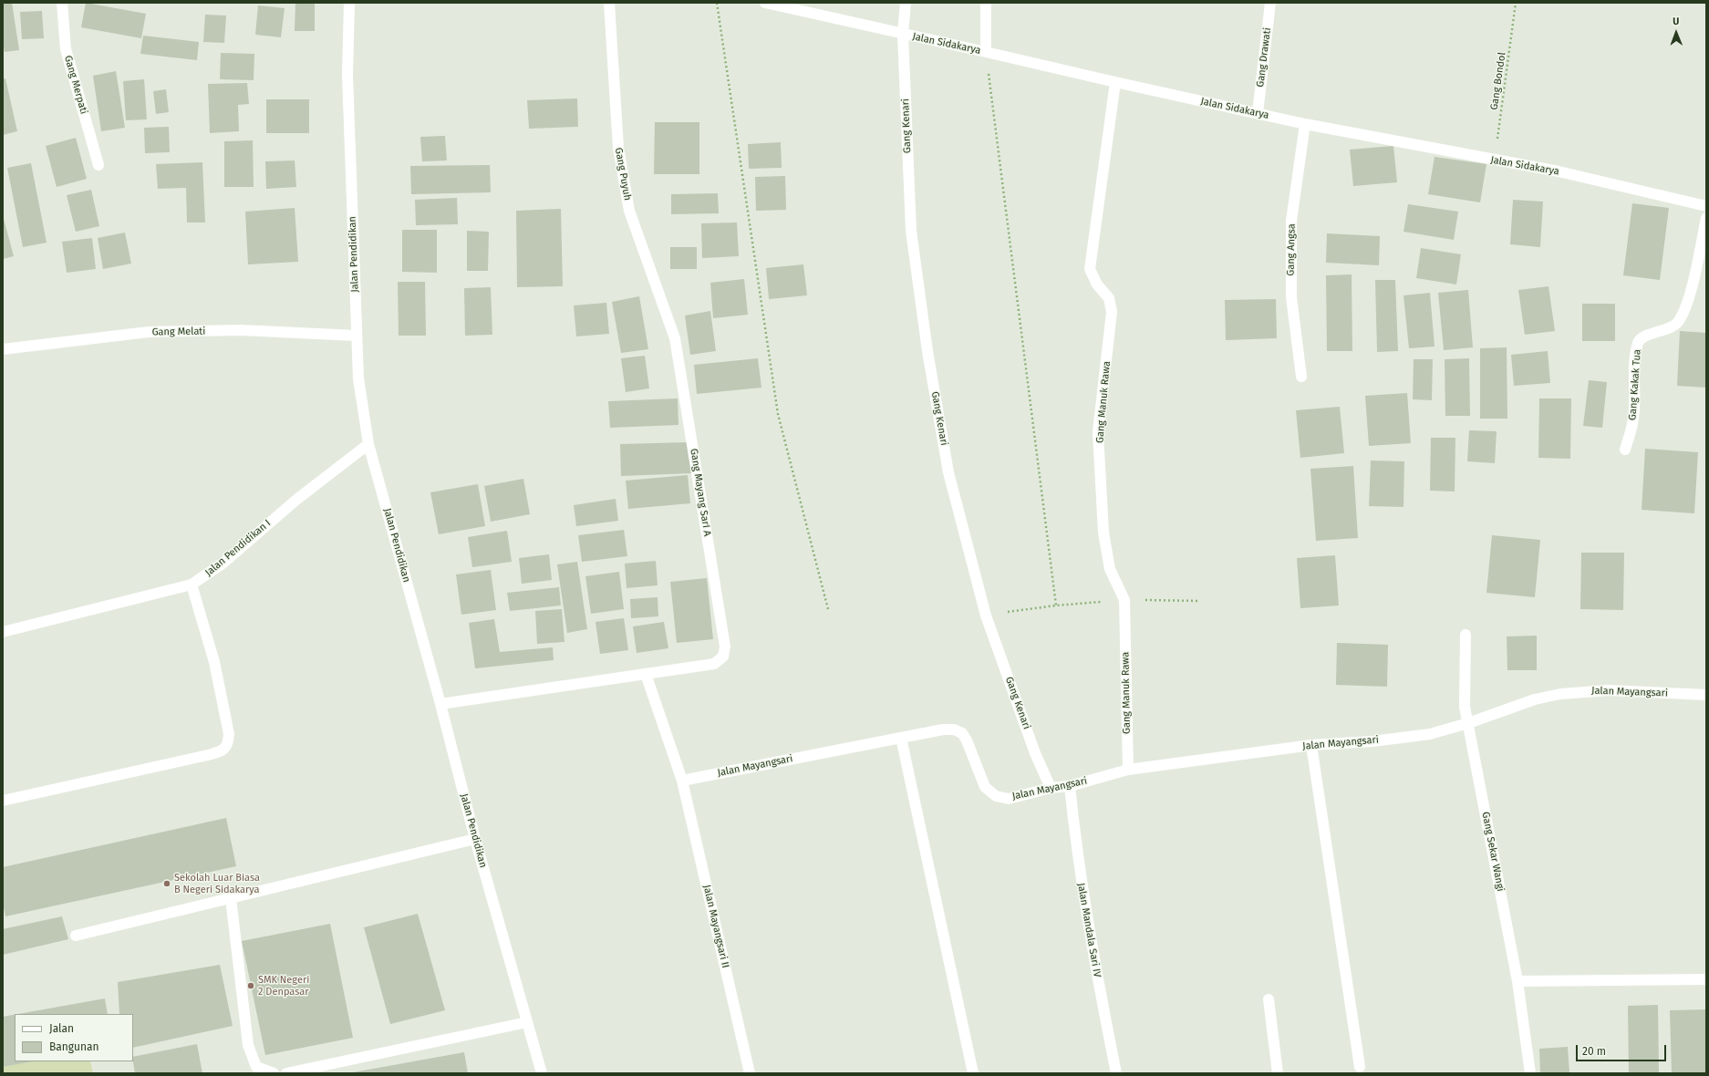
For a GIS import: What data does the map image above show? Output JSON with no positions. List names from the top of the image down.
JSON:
{
  "streets": {
    "street": [
      "Jalan Sidakarya",
      "Gang Drawati",
      "Gang Merpati",
      "Gang Kenari",
      "Gang Puyuh",
      "Gang Angsa",
      "Jalan Pendidikan",
      "Gang Melati",
      "Gang Kakak Tua",
      "Gang Manuk Rawa",
      "Gang Mayang SarI A",
      "Jalan Pendidikan I",
      "Jalan Mayangsari",
      "Gang Sekar Wangi",
      "Jalan Mayangsari II",
      "Jalan Mandala Sari IV"
    ],
    "path": ["Gang Bondol"]
  },
  "crossings": [
    ["Jalan Sidakarya", "Gang Drawati"],
    ["Jalan Sidakarya", "Gang Bondol"],
    ["Jalan Sidakarya", "Gang Kenari"],
    ["Jalan Sidakarya", "Gang Angsa"],
    ["Jalan Sidakarya", "Gang Manuk Rawa"],
    ["Gang Kenari", "Jalan Mayangsari"],
    ["Gang Puyuh", "Gang Mayang SarI A"],
    ["Jalan Pendidikan", "Gang Melati"],
    ["Jalan Pendidikan", "Jalan Pendidikan I"],
    ["Gang Manuk Rawa", "Jalan Mayangsari"],
    ["Jalan Mayangsari", "Gang Sekar Wangi"],
    ["Jalan Mayangsari", "Jalan Mayangsari II"],
    ["Jalan Mayangsari", "Jalan Mandala Sari IV"]
  ],
  "places": ["Sekolah Luar Biasa B Negeri Sidakarya", "SMK Negeri 2 Denpasar"],
  "legend": ["Jalan", "Bangunan"],
  "scale_bar": "20 m",
  "north": "top"
}
